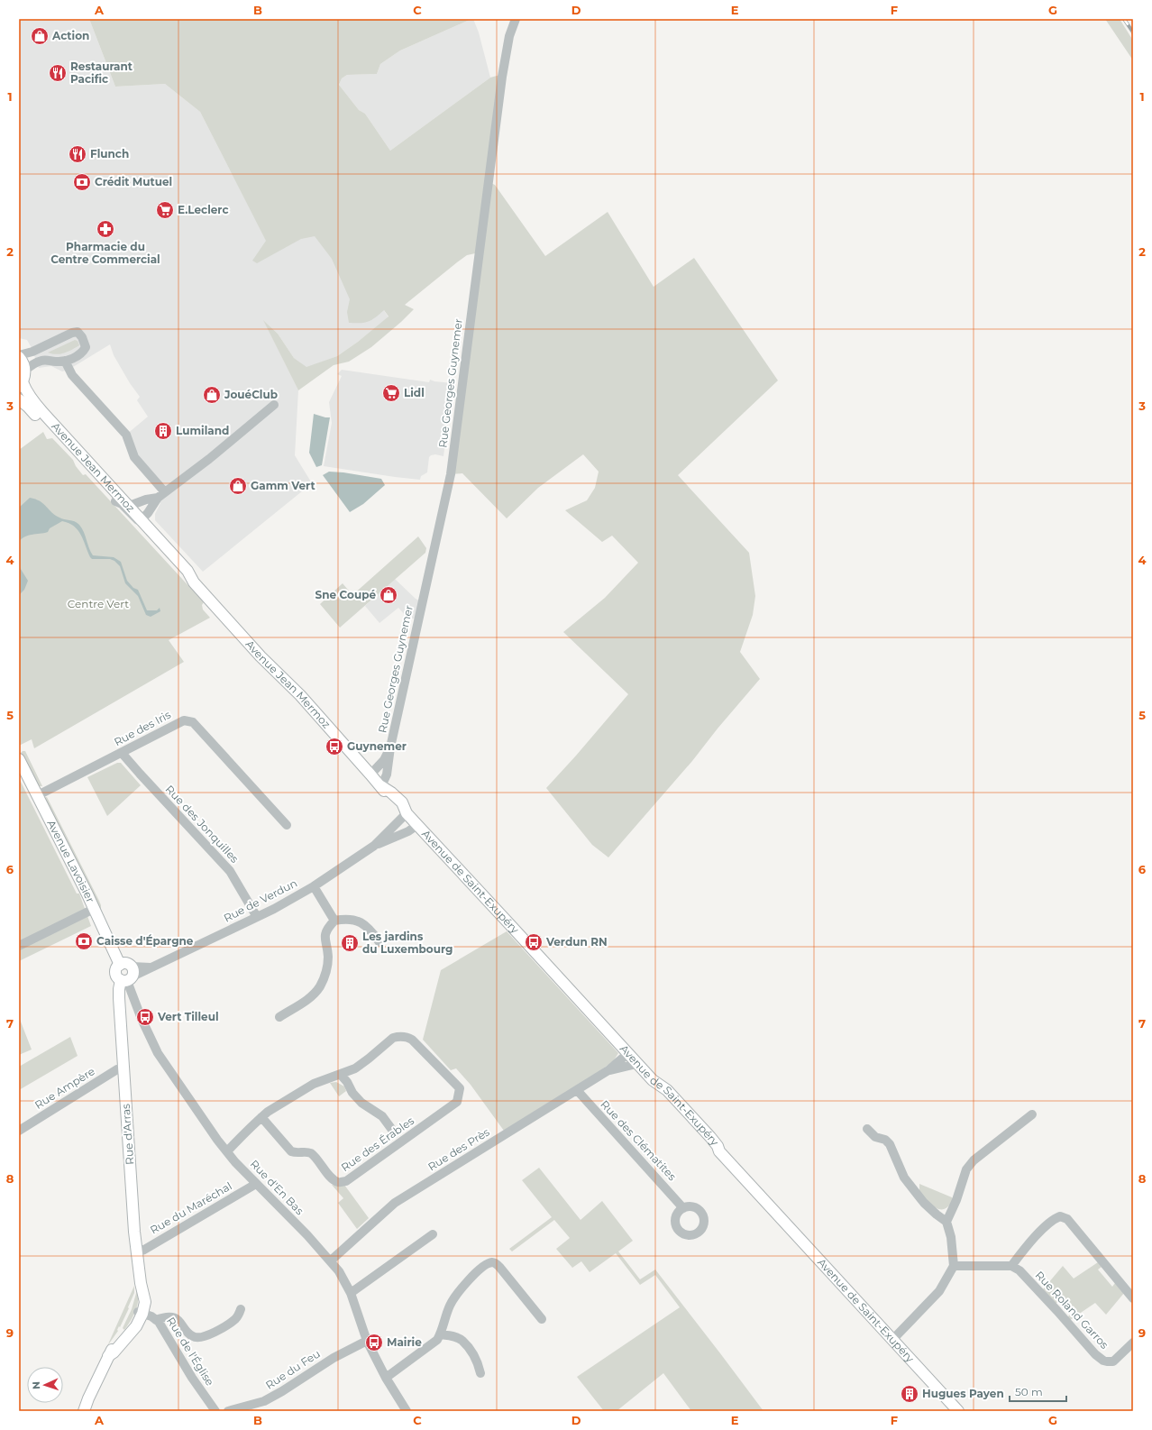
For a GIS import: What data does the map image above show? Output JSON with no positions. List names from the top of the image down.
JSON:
{
  "streets": {
    "main road": [
      "Avenue Jean Mermoz",
      "Avenue Lavoisier",
      "Avenue de Saint-Exupéry",
      "Rue d'Arras"
    ],
    "street": [
      "Rue Georges Guynemer",
      "Rue des Iris",
      "Rue des Jonquilles",
      "Rue de Verdun",
      "Rue Ampère",
      "Rue des Clématites",
      "Rue des Érables",
      "Rue des Près",
      "Rue d'En Bas",
      "Rue du Maréchal",
      "Rue Roland Garros",
      "Rue de l'Église",
      "Rue du Feu"
    ]
  },
  "crossings": [
    ["Avenue Jean Mermoz", "Avenue de Saint-Exupéry"],
    ["Rue des Iris", "Rue des Jonquilles"],
    ["Rue des Iris", "Avenue Lavoisier"],
    ["Rue des Jonquilles", "Rue de Verdun"],
    ["Avenue Lavoisier", "Rue d'Arras"],
    ["Avenue de Saint-Exupéry", "Rue des Près"],
    ["Rue de Verdun", "Rue d'Arras"],
    ["Rue de Verdun", "Rue d'En Bas"],
    ["Rue Ampère", "Rue d'Arras"],
    ["Rue d'Arras", "Rue d'En Bas"],
    ["Rue d'Arras", "Rue du Maréchal"],
    ["Rue d'Arras", "Rue de l'Église"],
    ["Rue des Clématites", "Rue des Près"],
    ["Rue des Près", "Rue d'En Bas"],
    ["Rue d'En Bas", "Rue du Maréchal"],
    ["Rue d'En Bas", "Rue du Feu"]
  ],
  "parks": ["Centre Vert"],
  "places": {
    "shop": [
      "Action",
      "JouéClub",
      "Gamm Vert",
      "Sne Coupé"
    ],
    "restaurant": ["Restaurant Pacific", "Flunch"],
    "bank": ["Crédit Mutuel", "Caisse d'Épargne"],
    "supermarket": ["E.Leclerc", "Lidl"],
    "pharmacy": ["Pharmacie du Centre Commercial"],
    "building": ["Lumiland", "Les jardins du Luxembourg", "Hugues Payen"],
    "bus stop": [
      "Guynemer",
      "Verdun RN",
      "Vert Tilleul",
      "Mairie"
    ]
  },
  "scale_bar": "50 m",
  "north": "left",
  "grid": {
    "columns": [
      "A",
      "B",
      "C",
      "D",
      "E",
      "F",
      "G"
    ],
    "rows": [
      "1",
      "2",
      "3",
      "4",
      "5",
      "6",
      "7",
      "8",
      "9"
    ]
  }
}
